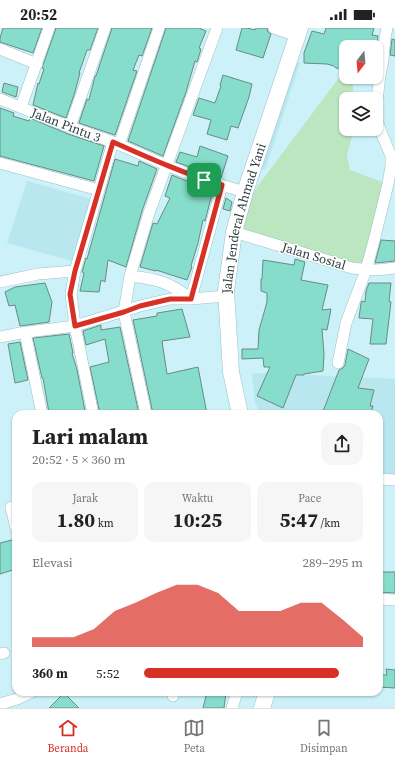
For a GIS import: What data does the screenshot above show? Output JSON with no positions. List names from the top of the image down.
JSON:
{
  "streets": {
    "highway": ["Jalan Jenderal Ahmad Yani"],
    "street": ["Jalan Pintu 3", "Jalan Sosial"]
  },
  "crossings": [
    ["Jalan Pintu 3", "Jalan Jenderal Ahmad Yani"],
    ["Jalan Jenderal Ahmad Yani", "Jalan Sosial"]
  ],
  "north": "bottom",
  "page": {
    "status": "20:52",
    "heading": ["Lari malam", "20:52 · 5 × 360 m"],
    "stats": [
      ["Jarak", "1.80 km"],
      ["Waktu", "10:25"],
      ["Pace", "5:47 /km"]
    ],
    "chart": ["Elevasi", "289–295 m"],
    "list": [
      {
        "name": "360 m",
        "note": "5:52"
      }
    ],
    "tabs": ["Beranda", "Peta", "Disimpan"]
  }
}
